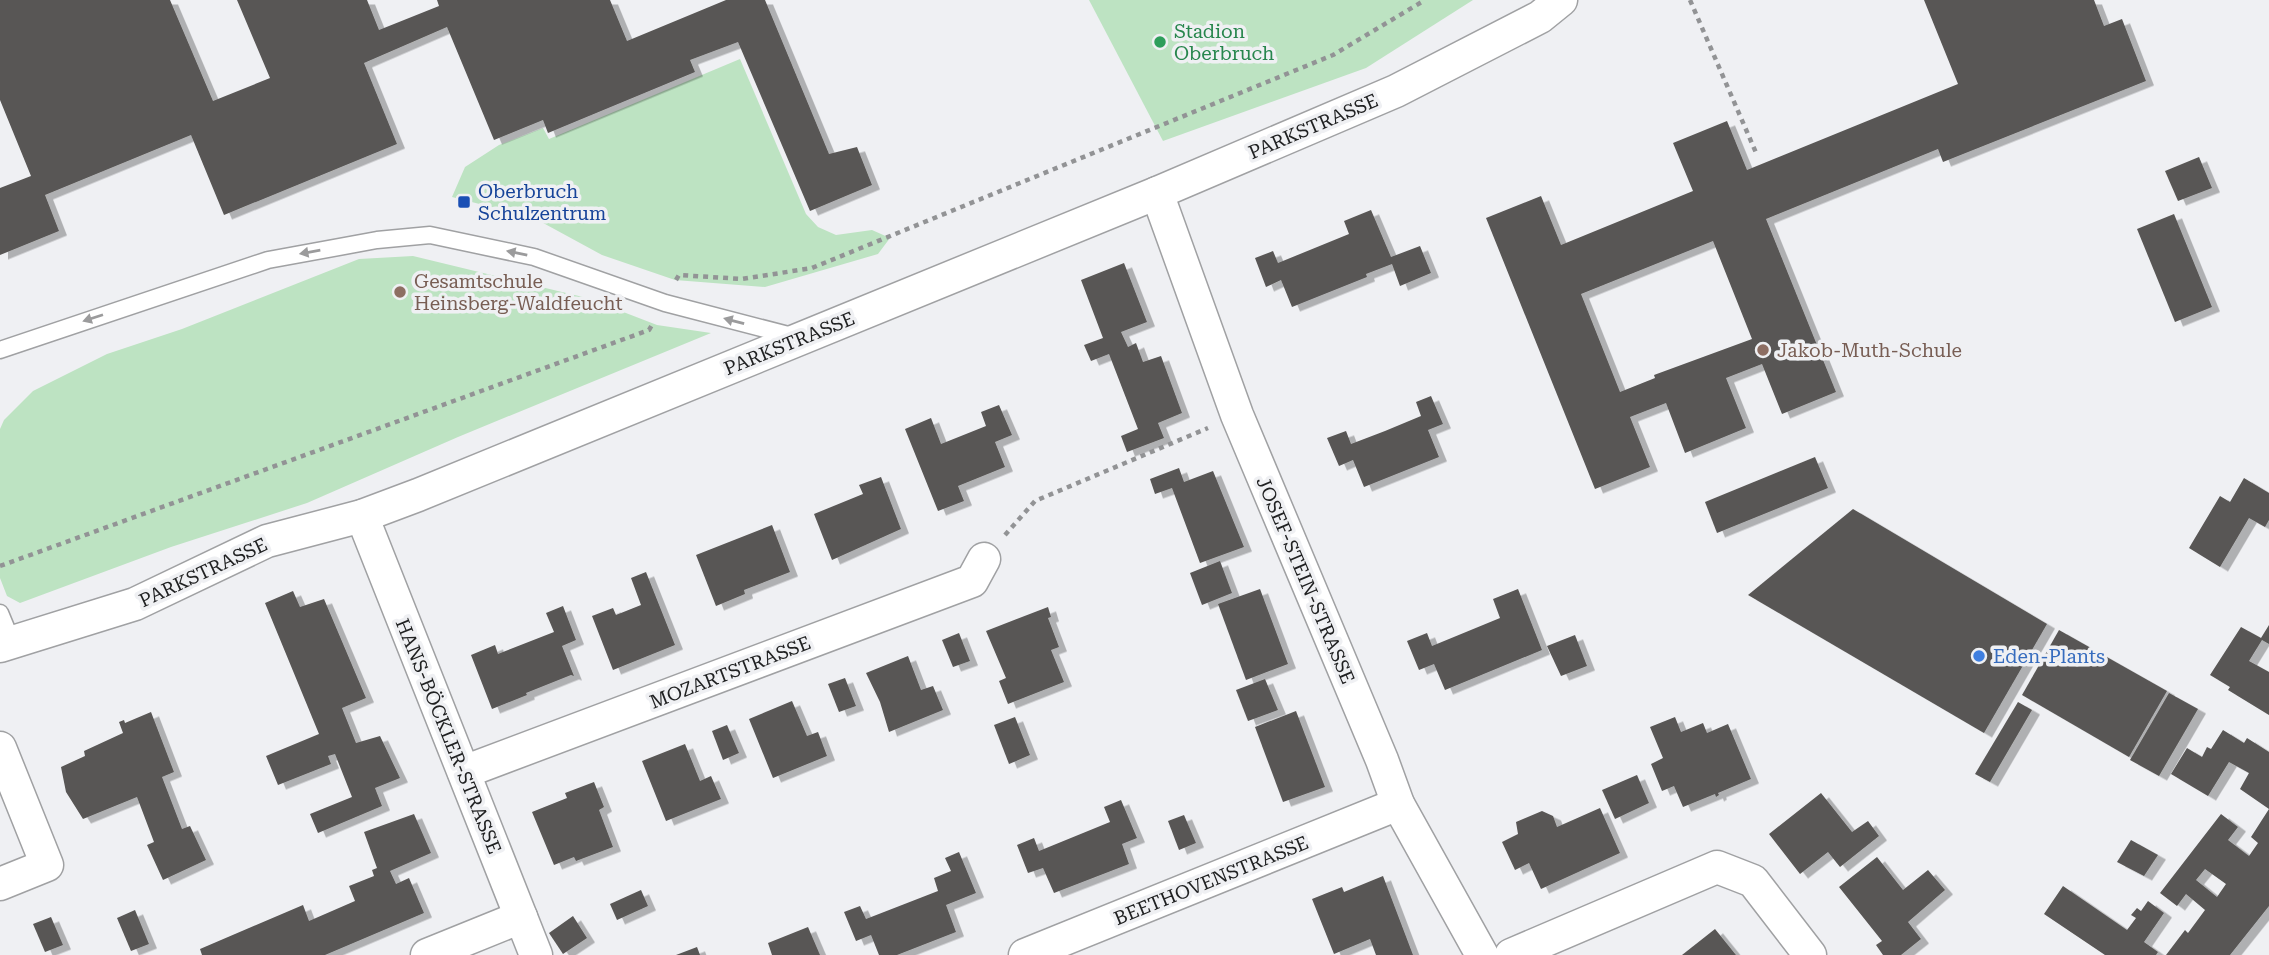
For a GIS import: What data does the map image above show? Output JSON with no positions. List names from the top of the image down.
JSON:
{
  "streets": {
    "street": [
      "PARKSTRASSE",
      "JOSEF-STEIN-STRASSE",
      "MOZARTSTRASSE",
      "HANS-BÖCKLER-STRASSE",
      "BEETHOVENSTRASSE"
    ]
  },
  "crossings": [
    ["PARKSTRASSE", "JOSEF-STEIN-STRASSE"],
    ["PARKSTRASSE", "HANS-BÖCKLER-STRASSE"],
    ["JOSEF-STEIN-STRASSE", "BEETHOVENSTRASSE"],
    ["MOZARTSTRASSE", "HANS-BÖCKLER-STRASSE"]
  ],
  "places": {
    "other": [
      "Stadion Oberbruch",
      "Gesamtschule Heinsberg-Waldfeucht",
      "Jakob-Muth-Schule",
      "Eden-Plants"
    ],
    "transit": ["Oberbruch Schulzentrum"]
  }
}
